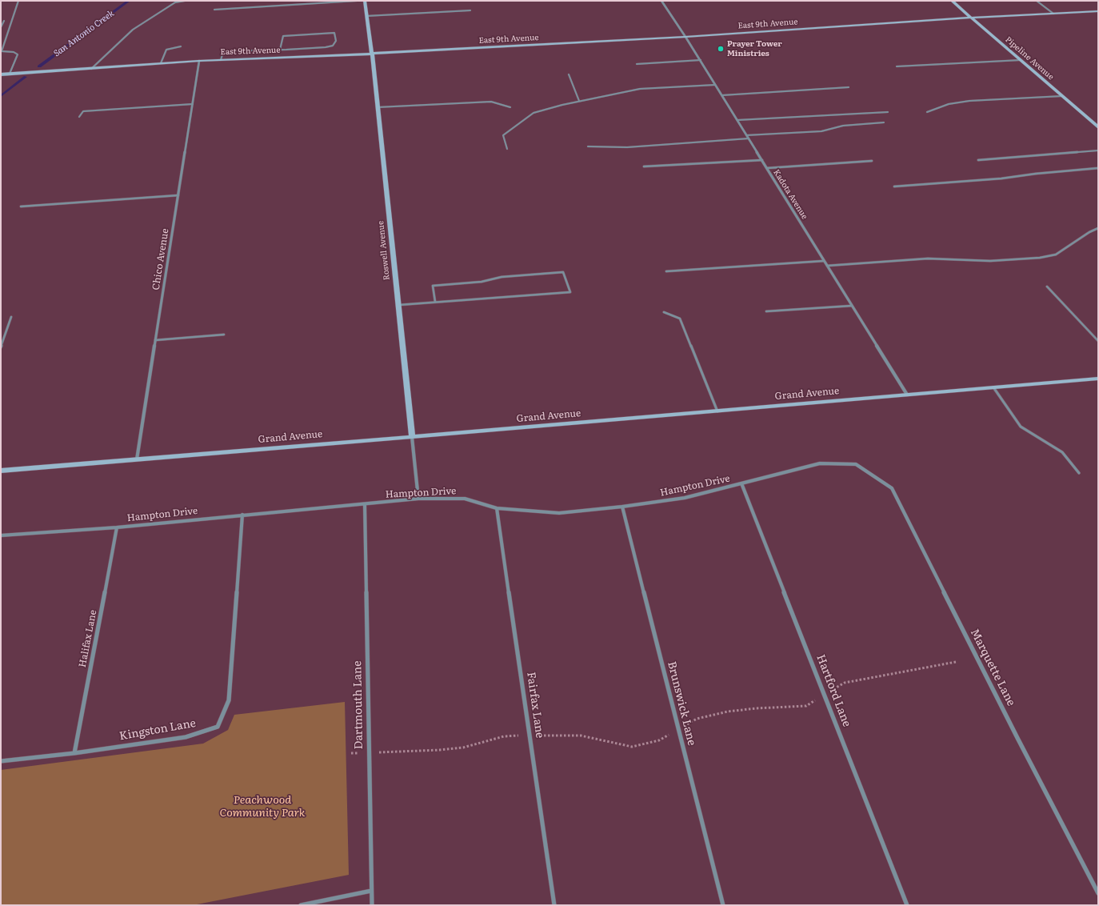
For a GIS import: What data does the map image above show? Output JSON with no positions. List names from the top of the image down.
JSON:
{
  "streets": {
    "street": [
      "East 9th Avenue",
      "Pipeline Avenue",
      "Kadota Avenue",
      "Roswell Avenue",
      "Chico Avenue",
      "Grand Avenue",
      "Hampton Drive",
      "Halifax Lane",
      "Marquette Lane",
      "Hartford Lane",
      "Brunswick Lane",
      "Dartmouth Lane",
      "Fairfax Lane",
      "Kingston Lane"
    ]
  },
  "crossings": [
    ["East 9th Avenue", "Pipeline Avenue"],
    ["East 9th Avenue", "Kadota Avenue"],
    ["East 9th Avenue", "Roswell Avenue"],
    ["East 9th Avenue", "Chico Avenue"],
    ["Kadota Avenue", "Grand Avenue"],
    ["Roswell Avenue", "Grand Avenue"],
    ["Roswell Avenue", "Hampton Drive"],
    ["Chico Avenue", "Grand Avenue"],
    ["Hampton Drive", "Halifax Lane"],
    ["Hampton Drive", "Marquette Lane"],
    ["Hampton Drive", "Hartford Lane"],
    ["Hampton Drive", "Brunswick Lane"],
    ["Hampton Drive", "Dartmouth Lane"],
    ["Hampton Drive", "Fairfax Lane"],
    ["Hampton Drive", "Kingston Lane"],
    ["Halifax Lane", "Kingston Lane"]
  ],
  "water": ["San Antonio Creek"],
  "parks": ["Peachwood Community Park"],
  "places": ["Prayer Tower Ministries"]
}
